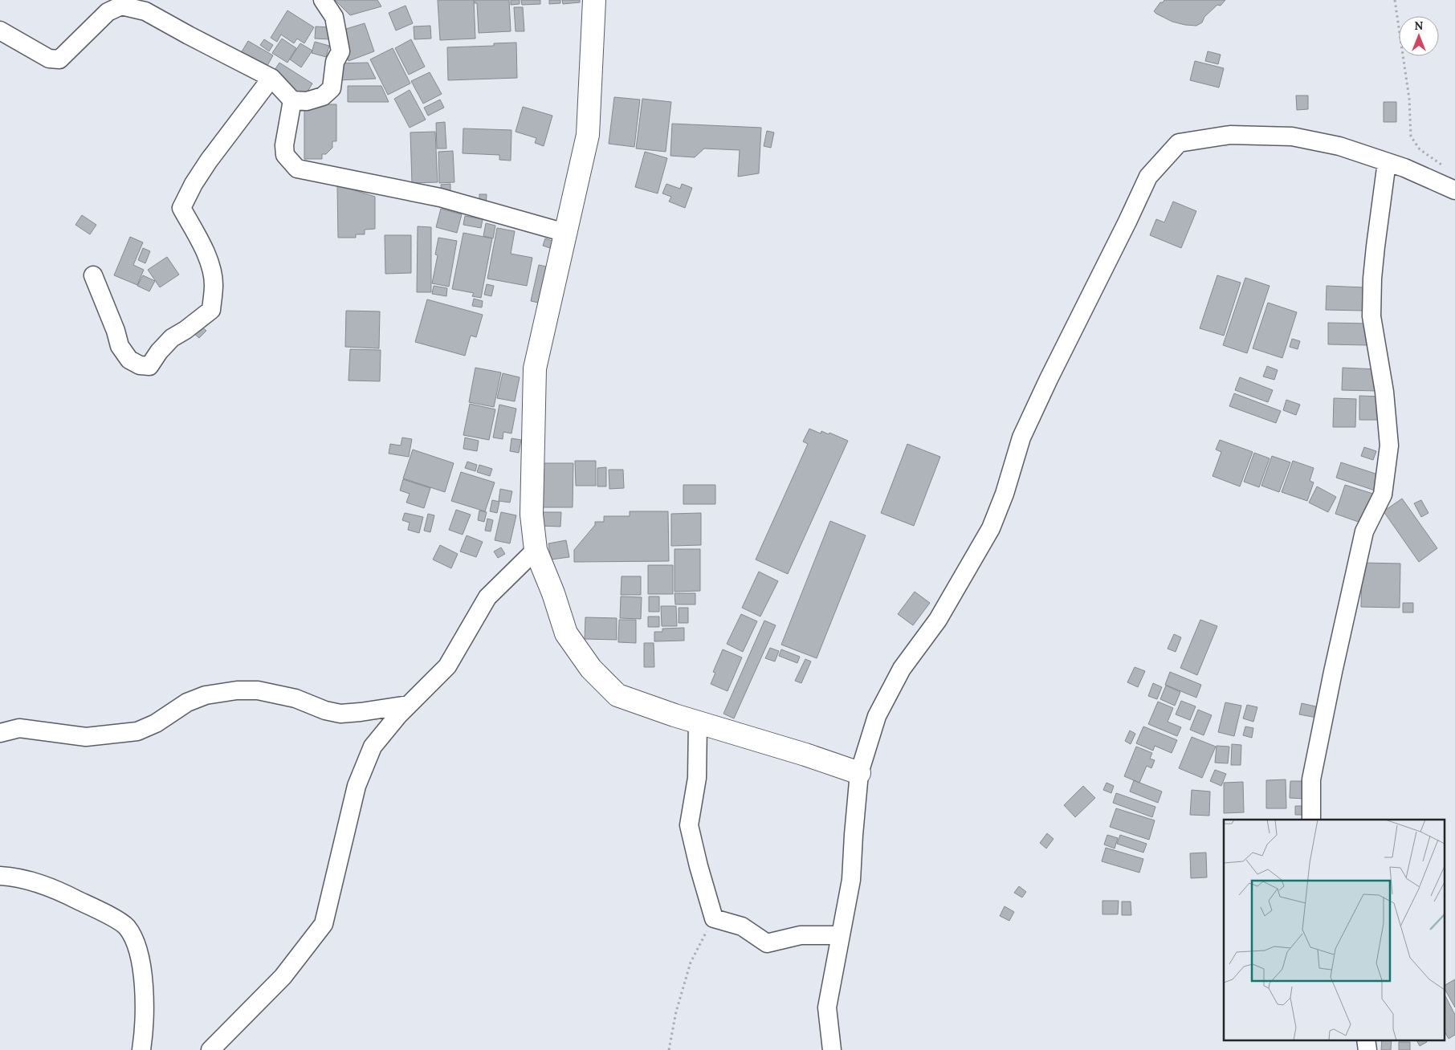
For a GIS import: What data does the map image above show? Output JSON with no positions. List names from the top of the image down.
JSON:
{
  "north": "top"
}
